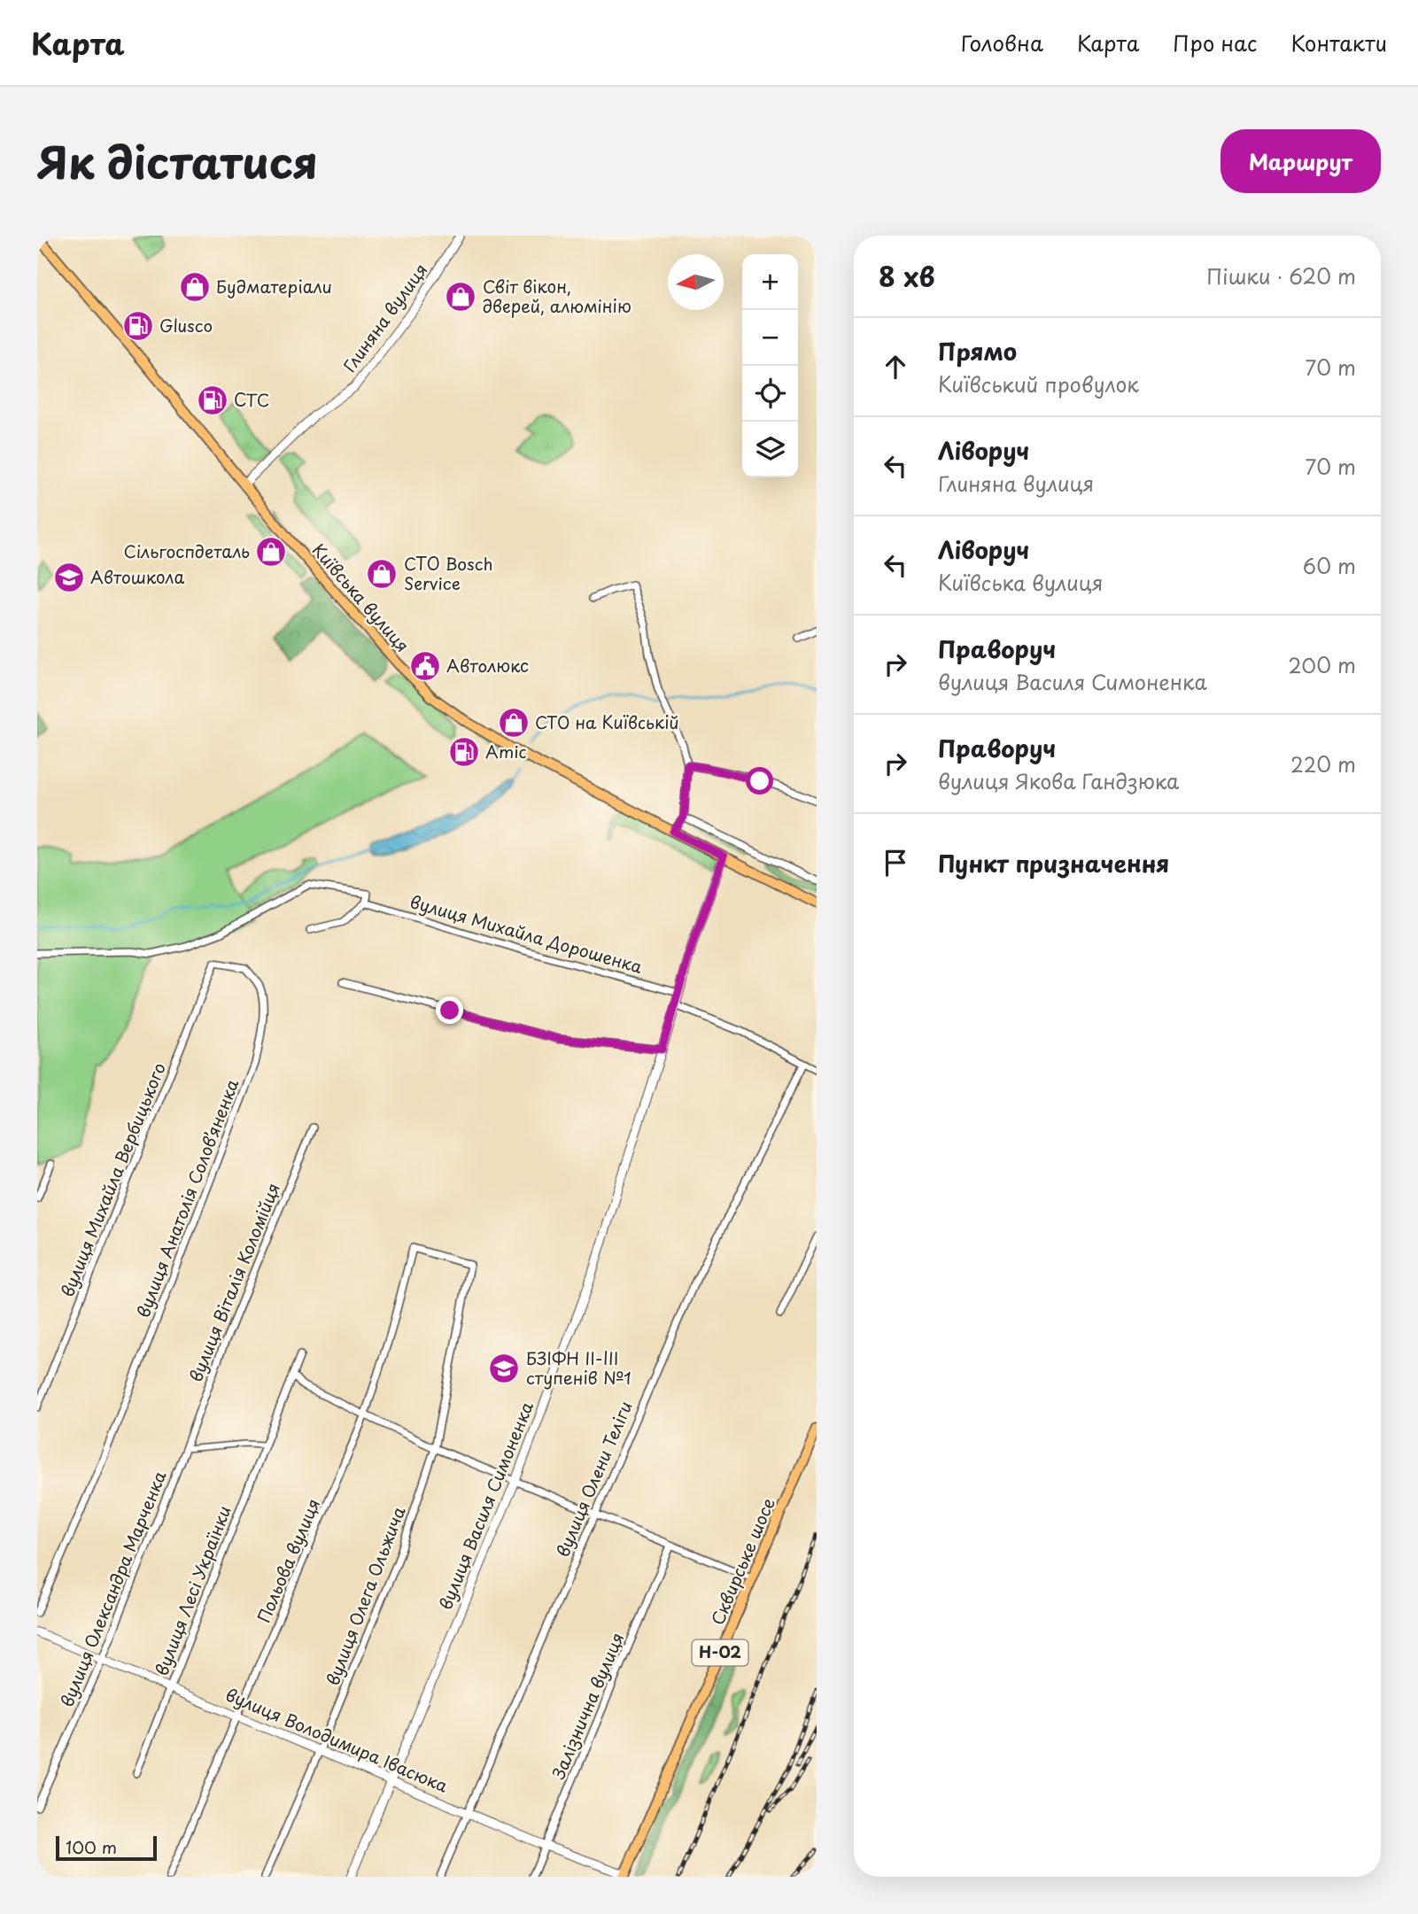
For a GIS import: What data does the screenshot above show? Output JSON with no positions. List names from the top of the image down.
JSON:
{
  "streets": {
    "main road": ["Київська вулиця", "Сквирське шосе", "Н-02"],
    "street": [
      "Глиняна вулиця",
      "вулиця Михайла Дорошенка",
      "вулиця Михайла Вербицького",
      "вулиця Анатолія Соловʼяненка",
      "вулиця Віталія Коломійця",
      "вулиця Олени Теліги",
      "вулиця Василя Симоненка",
      "Польова вулиця",
      "вулиця Олександра Марченка",
      "вулиця Лесі Українки",
      "вулиця Олега Ольжича",
      "Залізнична вулиця",
      "вулиця Володимира Івасюка"
    ]
  },
  "crossings": [
    ["Глиняна вулиця", "Київська вулиця"],
    ["Київська вулиця", "вулиця Василя Симоненка"],
    ["вулиця Михайла Дорошенка", "вулиця Василя Симоненка"],
    ["вулиця Михайла Вербицького", "вулиця Анатолія Соловʼяненка"],
    ["вулиця Віталія Коломійця", "вулиця Олександра Марченка"],
    ["вулиця Олени Теліги", "вулиця Володимира Івасюка"],
    ["вулиця Василя Симоненка", "вулиця Володимира Івасюка"],
    ["Польова вулиця", "вулиця Олега Ольжича"],
    ["Польова вулиця", "вулиця Володимира Івасюка"],
    ["Сквирське шосе", "вулиця Володимира Івасюка"],
    ["вулиця Олександра Марченка", "вулиця Володимира Івасюка"],
    ["вулиця Лесі Українки", "вулиця Володимира Івасюка"],
    ["вулиця Олега Ольжича", "вулиця Володимира Івасюка"],
    ["Залізнична вулиця", "вулиця Володимира Івасюка"]
  ],
  "places": {
    "shop": [
      "Будматеріали",
      "Світ вікон, дверей, алюмінію",
      "Сільгоспдеталь",
      "СТО Bosch Service",
      "СТО на Київській"
    ],
    "fuel station": ["Glusco", "СТС", "Amic"],
    "school or university": ["Автошкола", "БЗІФН ІІ-ІІІ ступенів №1"],
    "public building": ["Автолюкс"]
  },
  "scale_bar": "100 m",
  "north": "left",
  "page": {
    "header": "Карта",
    "nav": [
      "Головна",
      "Карта",
      "Про нас",
      "Контакти"
    ],
    "title": "Як дістатися",
    "buttons": "Маршрут",
    "heading": ["8 хв", "Пішки · 620 m"],
    "map_buttons": ["+", "−"],
    "list": [
      ["Прямо", "Київський провулок", "70 m"],
      ["Ліворуч", "Глиняна вулиця", "70 m"],
      ["Ліворуч", "Київська вулиця", "60 m"],
      ["Праворуч", "вулиця Василя Симоненка", "200 m"],
      ["Праворуч", "вулиця Якова Гандзюка", "220 m"],
      "Пункт призначення"
    ],
    "scale": "100 m"
  }
}
